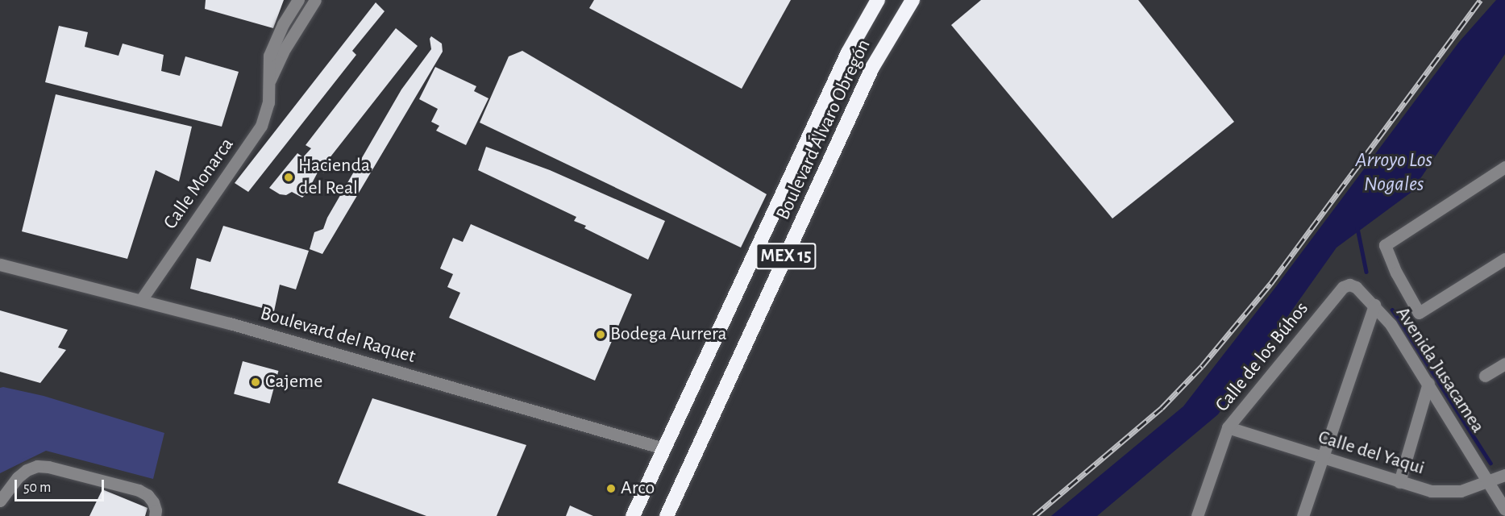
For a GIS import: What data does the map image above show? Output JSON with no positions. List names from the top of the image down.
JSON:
{
  "streets": {
    "highway": ["Boulevard Álvaro Obregón", "MEX 15"],
    "street": [
      "Calle Monarca",
      "Boulevard del Raquet",
      "Calle de los Búhos",
      "Avenida Jusacamea",
      "Calle del Yaqui"
    ]
  },
  "crossings": [
    ["Boulevard Álvaro Obregón", "Boulevard del Raquet"],
    ["Calle Monarca", "Boulevard del Raquet"],
    ["Calle de los Búhos", "Avenida Jusacamea"],
    ["Calle de los Búhos", "Calle del Yaqui"],
    ["Avenida Jusacamea", "Calle del Yaqui"]
  ],
  "water": ["Arroyo Los Nogales"],
  "places": [
    "Hacienda del Real",
    "Bodega Aurrera",
    "Cajeme",
    "Arco"
  ],
  "scale_bar": "50 m"
}
